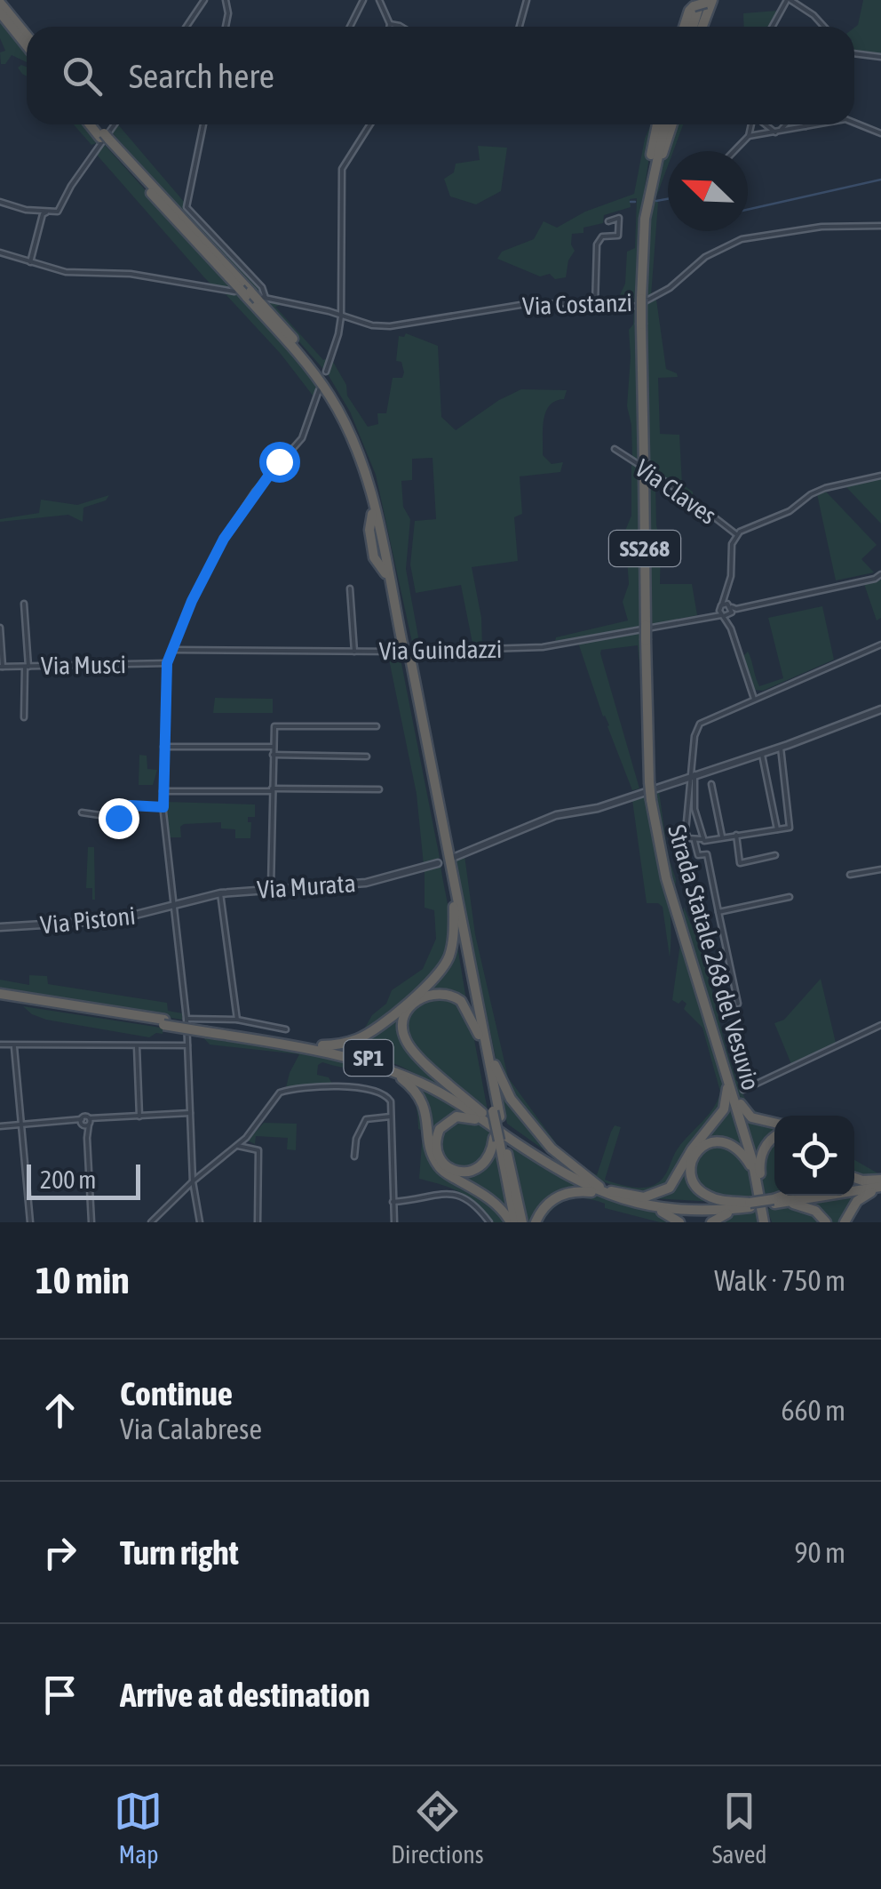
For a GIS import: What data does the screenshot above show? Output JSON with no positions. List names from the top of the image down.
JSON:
{
  "streets": {
    "highway": ["SS268", "Strada Statale 268 del Vesuvio", "SP1"],
    "street": [
      "Via Costanzi",
      "Via Claves",
      "Via Guindazzi",
      "Via Musci",
      "Via Murata",
      "Via Pistoni"
    ]
  },
  "crossings": [
    ["Via Murata", "Via Pistoni"]
  ],
  "scale_bar": "200 m",
  "north": "top left",
  "page": {
    "search": "Search here",
    "scale": "200 m",
    "heading": ["10 min", "Walk · 750 m"],
    "list": [
      ["Continue", "Via Calabrese", "660 m"],
      ["Turn right", "90 m"],
      "Arrive at destination"
    ],
    "nav": ["Map", "Directions", "Saved"]
  }
}
